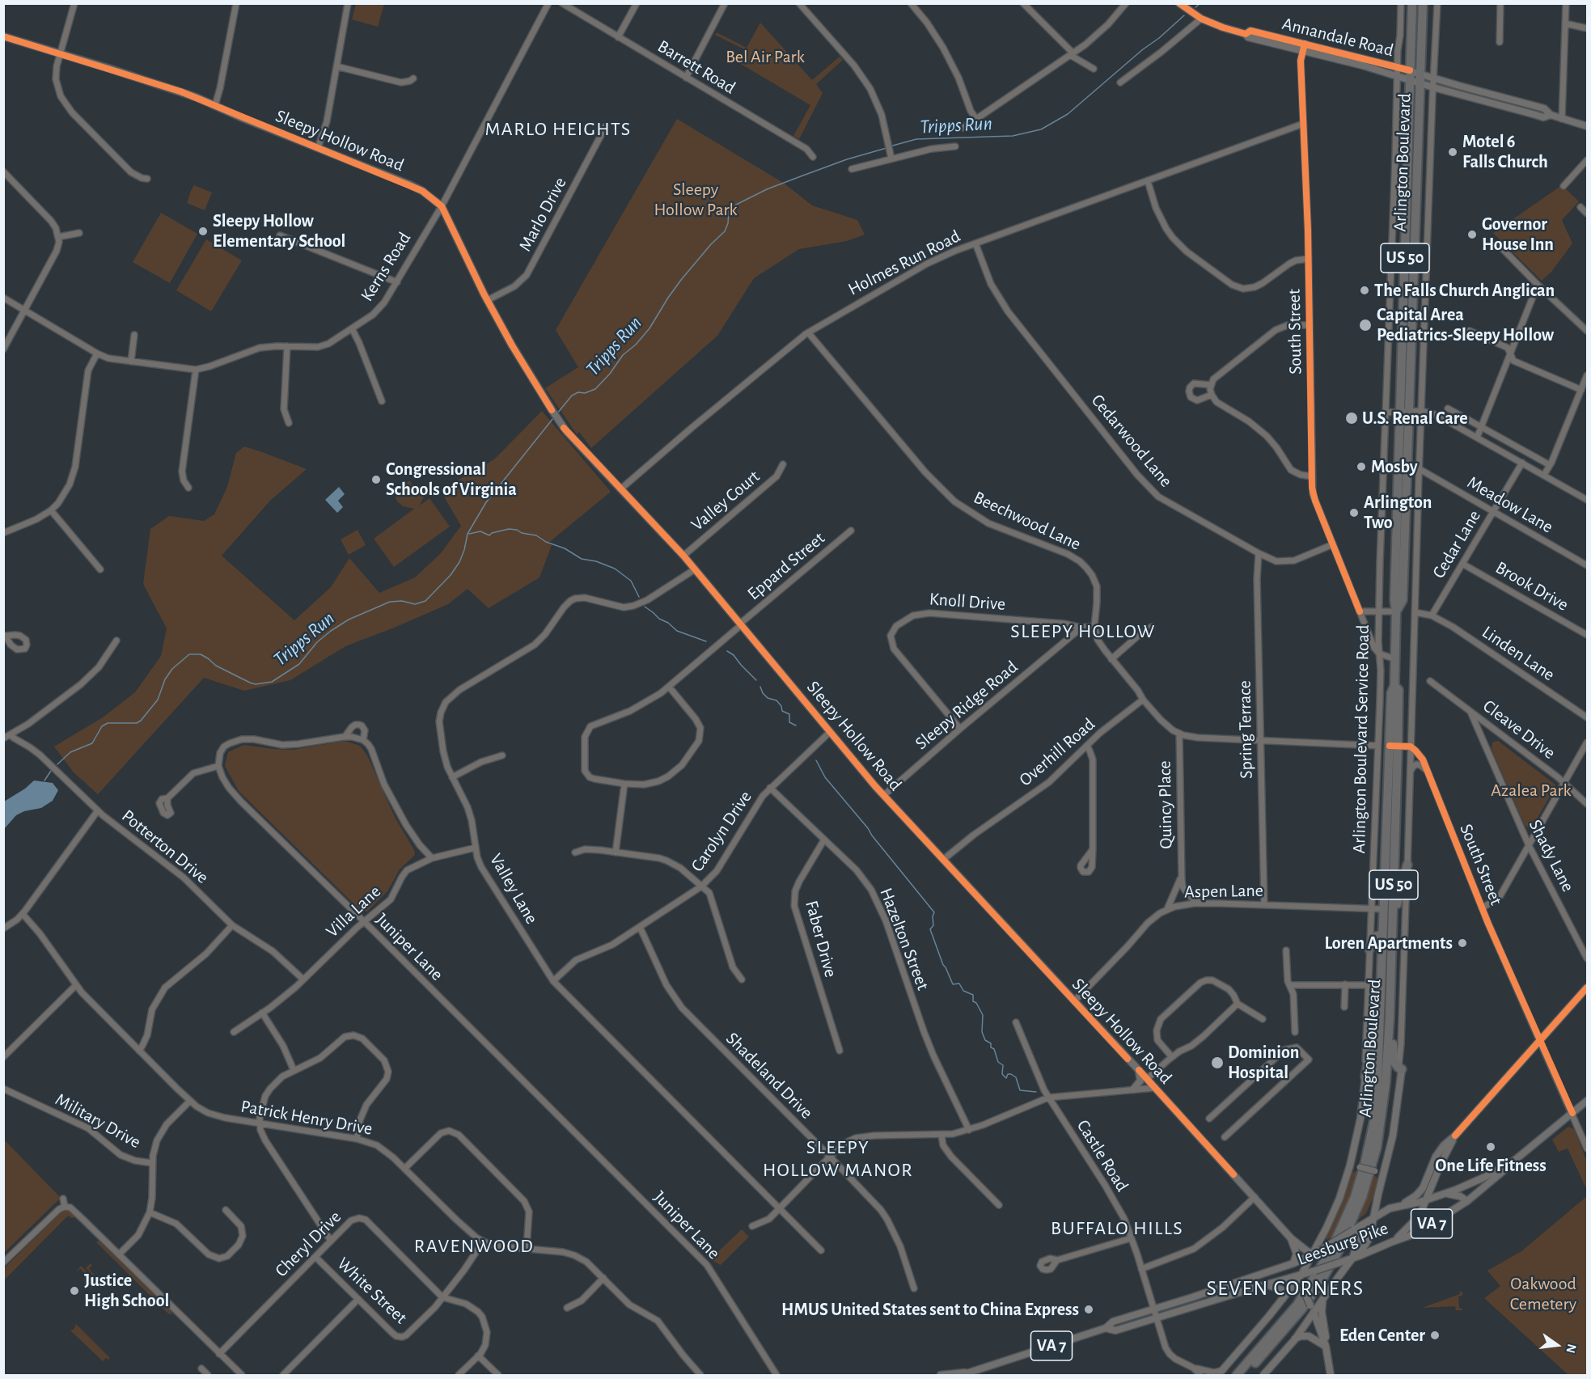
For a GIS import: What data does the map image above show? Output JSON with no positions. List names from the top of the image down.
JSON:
{
  "streets": {
    "highway": ["Arlington Boulevard", "US 50"],
    "main road": [
      "Annandale Road",
      "Sleepy Hollow Road",
      "Arlington Boulevard Service Road",
      "VA 7",
      "Leesburg Pike"
    ],
    "street": [
      "Barrett Road",
      "Marlo Drive",
      "Holmes Run Road",
      "Kerns Road",
      "South Street",
      "Cedarwood Lane",
      "Valley Court",
      "Meadow Lane",
      "Beechwood Lane",
      "Cedar Lane",
      "Eppard Street",
      "Brook Drive",
      "Knoll Drive",
      "Linden Lane",
      "Sleepy Ridge Road",
      "Spring Terrace",
      "Cleave Drive",
      "Overhill Road",
      "Quincy Place",
      "Carolyn Drive",
      "Potterton Drive",
      "Shady Lane",
      "Valley Lane",
      "Aspen Lane",
      "Villa Lane",
      "Faber Drive",
      "Hazelton Street",
      "Juniper Lane",
      "Shadeland Drive",
      "Patrick Henry Drive",
      "Military Drive",
      "Castle Road",
      "Cheryl Drive",
      "White Street"
    ]
  },
  "crossings": [
    ["Annandale Road", "Arlington Boulevard"],
    ["Annandale Road", "South Street"],
    ["Annandale Road", "Arlington Boulevard Service Road"],
    ["Sleepy Hollow Road", "Marlo Drive"],
    ["Sleepy Hollow Road", "Holmes Run Road"],
    ["Sleepy Hollow Road", "Kerns Road"],
    ["Sleepy Hollow Road", "Valley Court"],
    ["Sleepy Hollow Road", "Eppard Street"],
    ["Sleepy Hollow Road", "Sleepy Ridge Road"],
    ["Sleepy Hollow Road", "Arlington Boulevard Service Road"],
    ["Sleepy Hollow Road", "Overhill Road"],
    ["Sleepy Hollow Road", "Carolyn Drive"],
    ["Sleepy Hollow Road", "Valley Lane"],
    ["Sleepy Hollow Road", "Aspen Lane"],
    ["Sleepy Hollow Road", "Leesburg Pike"],
    ["Arlington Boulevard", "Aspen Lane"],
    ["Holmes Run Road", "South Street"],
    ["Holmes Run Road", "Cedarwood Lane"],
    ["Holmes Run Road", "Beechwood Lane"],
    ["South Street", "Cedarwood Lane"],
    ["South Street", "Arlington Boulevard Service Road"],
    ["South Street", "VA 7"],
    ["Cedarwood Lane", "Spring Terrace"],
    ["Meadow Lane", "Cedar Lane"],
    ["Beechwood Lane", "Spring Terrace"],
    ["Beechwood Lane", "Arlington Boulevard Service Road"],
    ["Beechwood Lane", "Overhill Road"],
    ["Beechwood Lane", "Quincy Place"],
    ["Cedar Lane", "Brook Drive"],
    ["Cedar Lane", "Linden Lane"],
    ["Knoll Drive", "Sleepy Ridge Road"],
    ["Spring Terrace", "Aspen Lane"],
    ["Cleave Drive", "Shady Lane"],
    ["Arlington Boulevard Service Road", "Aspen Lane"],
    ["Arlington Boulevard Service Road", "Leesburg Pike"],
    ["Quincy Place", "Aspen Lane"],
    ["Carolyn Drive", "Valley Lane"],
    ["Carolyn Drive", "Hazelton Street"],
    ["Carolyn Drive", "Shadeland Drive"],
    ["Potterton Drive", "Villa Lane"],
    ["Valley Lane", "Villa Lane"],
    ["Villa Lane", "Juniper Lane"],
    ["Faber Drive", "Hazelton Street"],
    ["Patrick Henry Drive", "White Street"],
    ["Castle Road", "Leesburg Pike"],
    ["VA 7", "Leesburg Pike"],
    ["Cheryl Drive", "White Street"]
  ],
  "districts": [
    "MARLO HEIGHTS",
    "SLEEPY HOLLOW",
    "SLEEPY HOLLOW MANOR",
    "BUFFALO HILLS",
    "RAVENWOOD",
    "SEVEN CORNERS"
  ],
  "water": ["Tripps Run"],
  "parks": [
    "Bel Air Park",
    "Sleepy Hollow Park",
    "Azalea Park",
    "Oakwood Cemetery"
  ],
  "places": [
    "Motel 6 Falls Church",
    "Sleepy Hollow Elementary School",
    "Governor House Inn",
    "The Falls Church Anglican",
    "Capital Area Pediatrics-Sleepy Hollow",
    "U.S. Renal Care",
    "Mosby",
    "Congressional Schools of Virginia",
    "Arlington Two",
    "Loren Apartments",
    "Dominion Hospital",
    "One Life Fitness",
    "Justice High School",
    "HMUS United States sent to China Express",
    "Eden Center"
  ],
  "north": "right"
}
